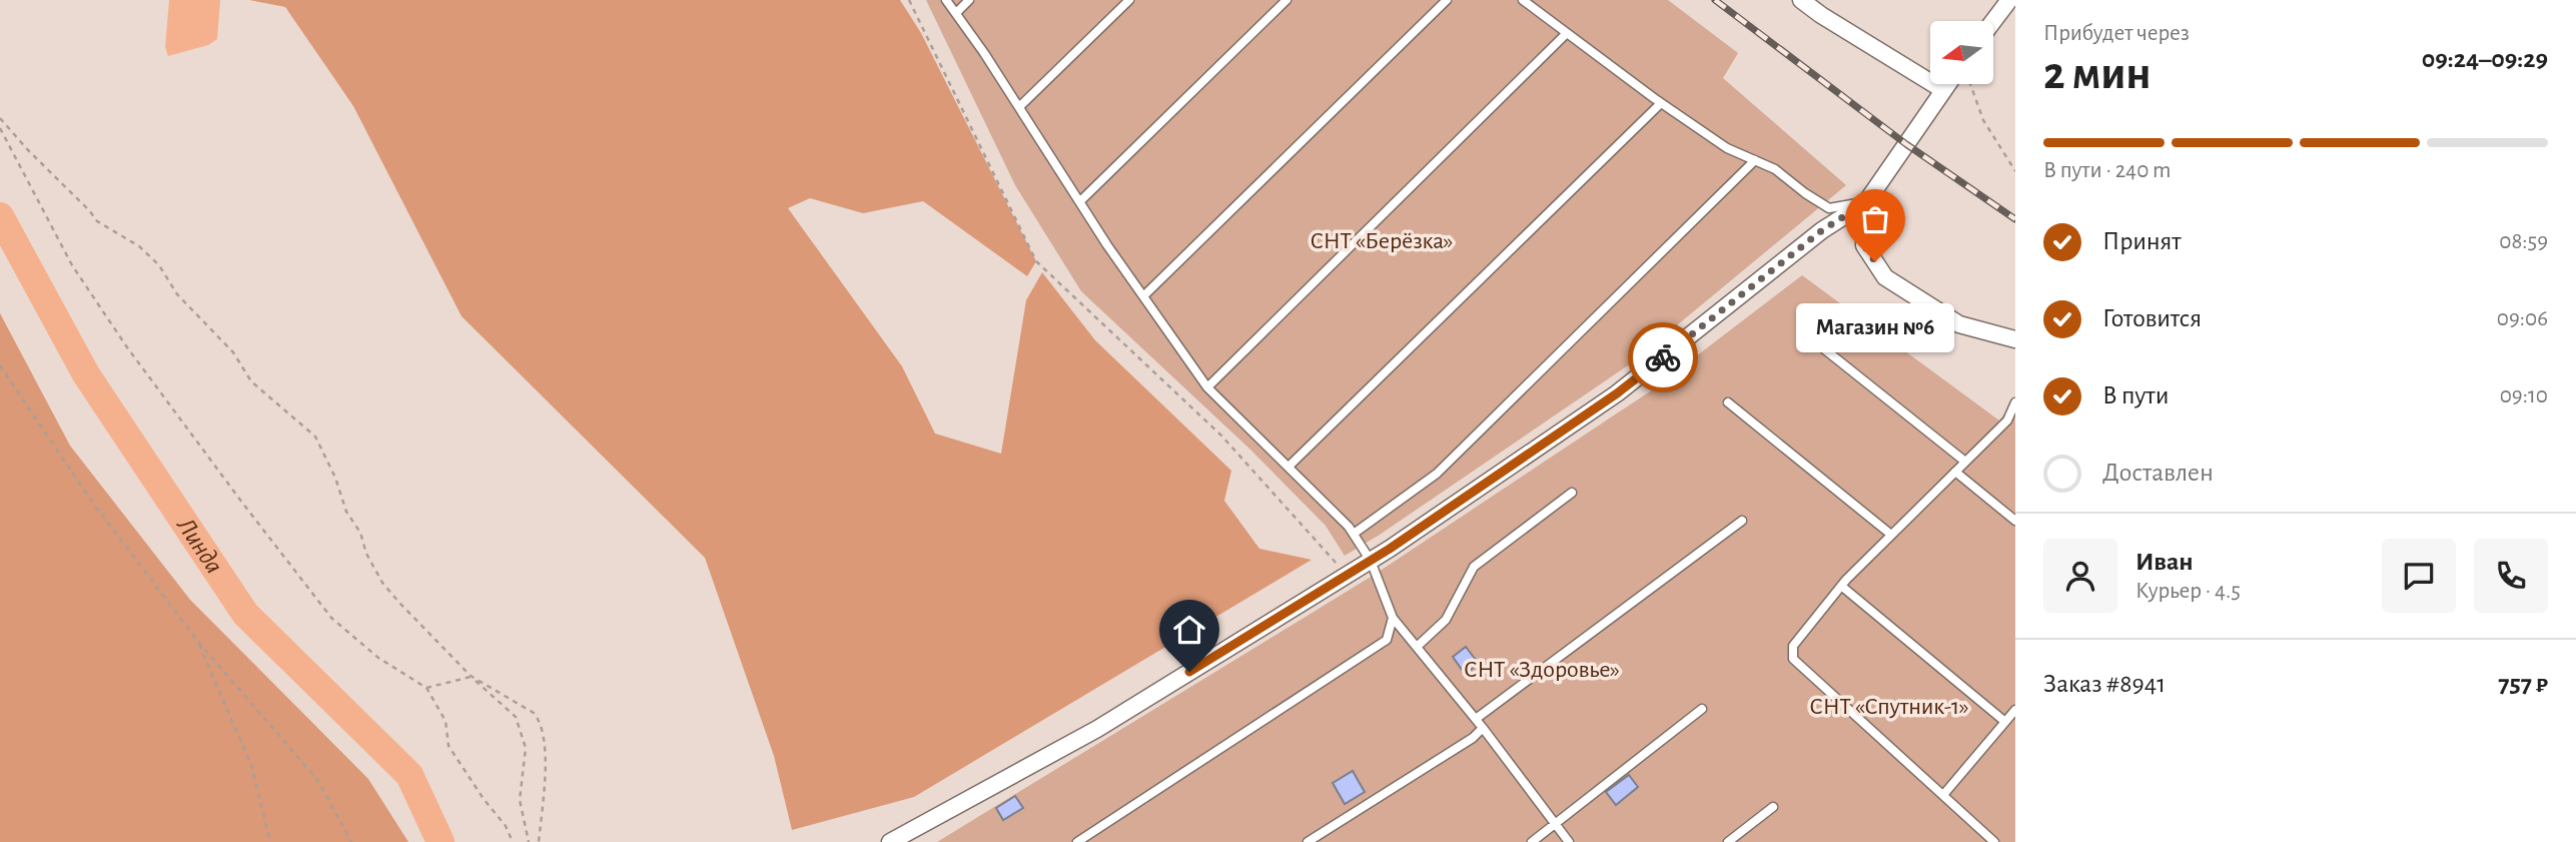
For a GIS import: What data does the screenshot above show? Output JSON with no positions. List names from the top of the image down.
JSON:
{
  "water": ["Линда"],
  "parks": ["СНТ «Берёзка»", "СНТ «Здоровье»", "СНТ «Спутник-1»"],
  "places": ["Магазин №6"],
  "north": "left",
  "page": {
    "heading": ["2 мин", "Прибудет через", "09:24–09:29"],
    "panel": [
      "Иван",
      "Курьер · 4.5",
      "Заказ #8941",
      "757 ₽"
    ],
    "bar": "В пути · 240 m",
    "list": [
      ["Принят", "08:59"],
      ["Готовится", "09:06"],
      ["В пути", "09:10"],
      "Доставлен"
    ],
    "bubble": "Магазин №6"
  }
}
